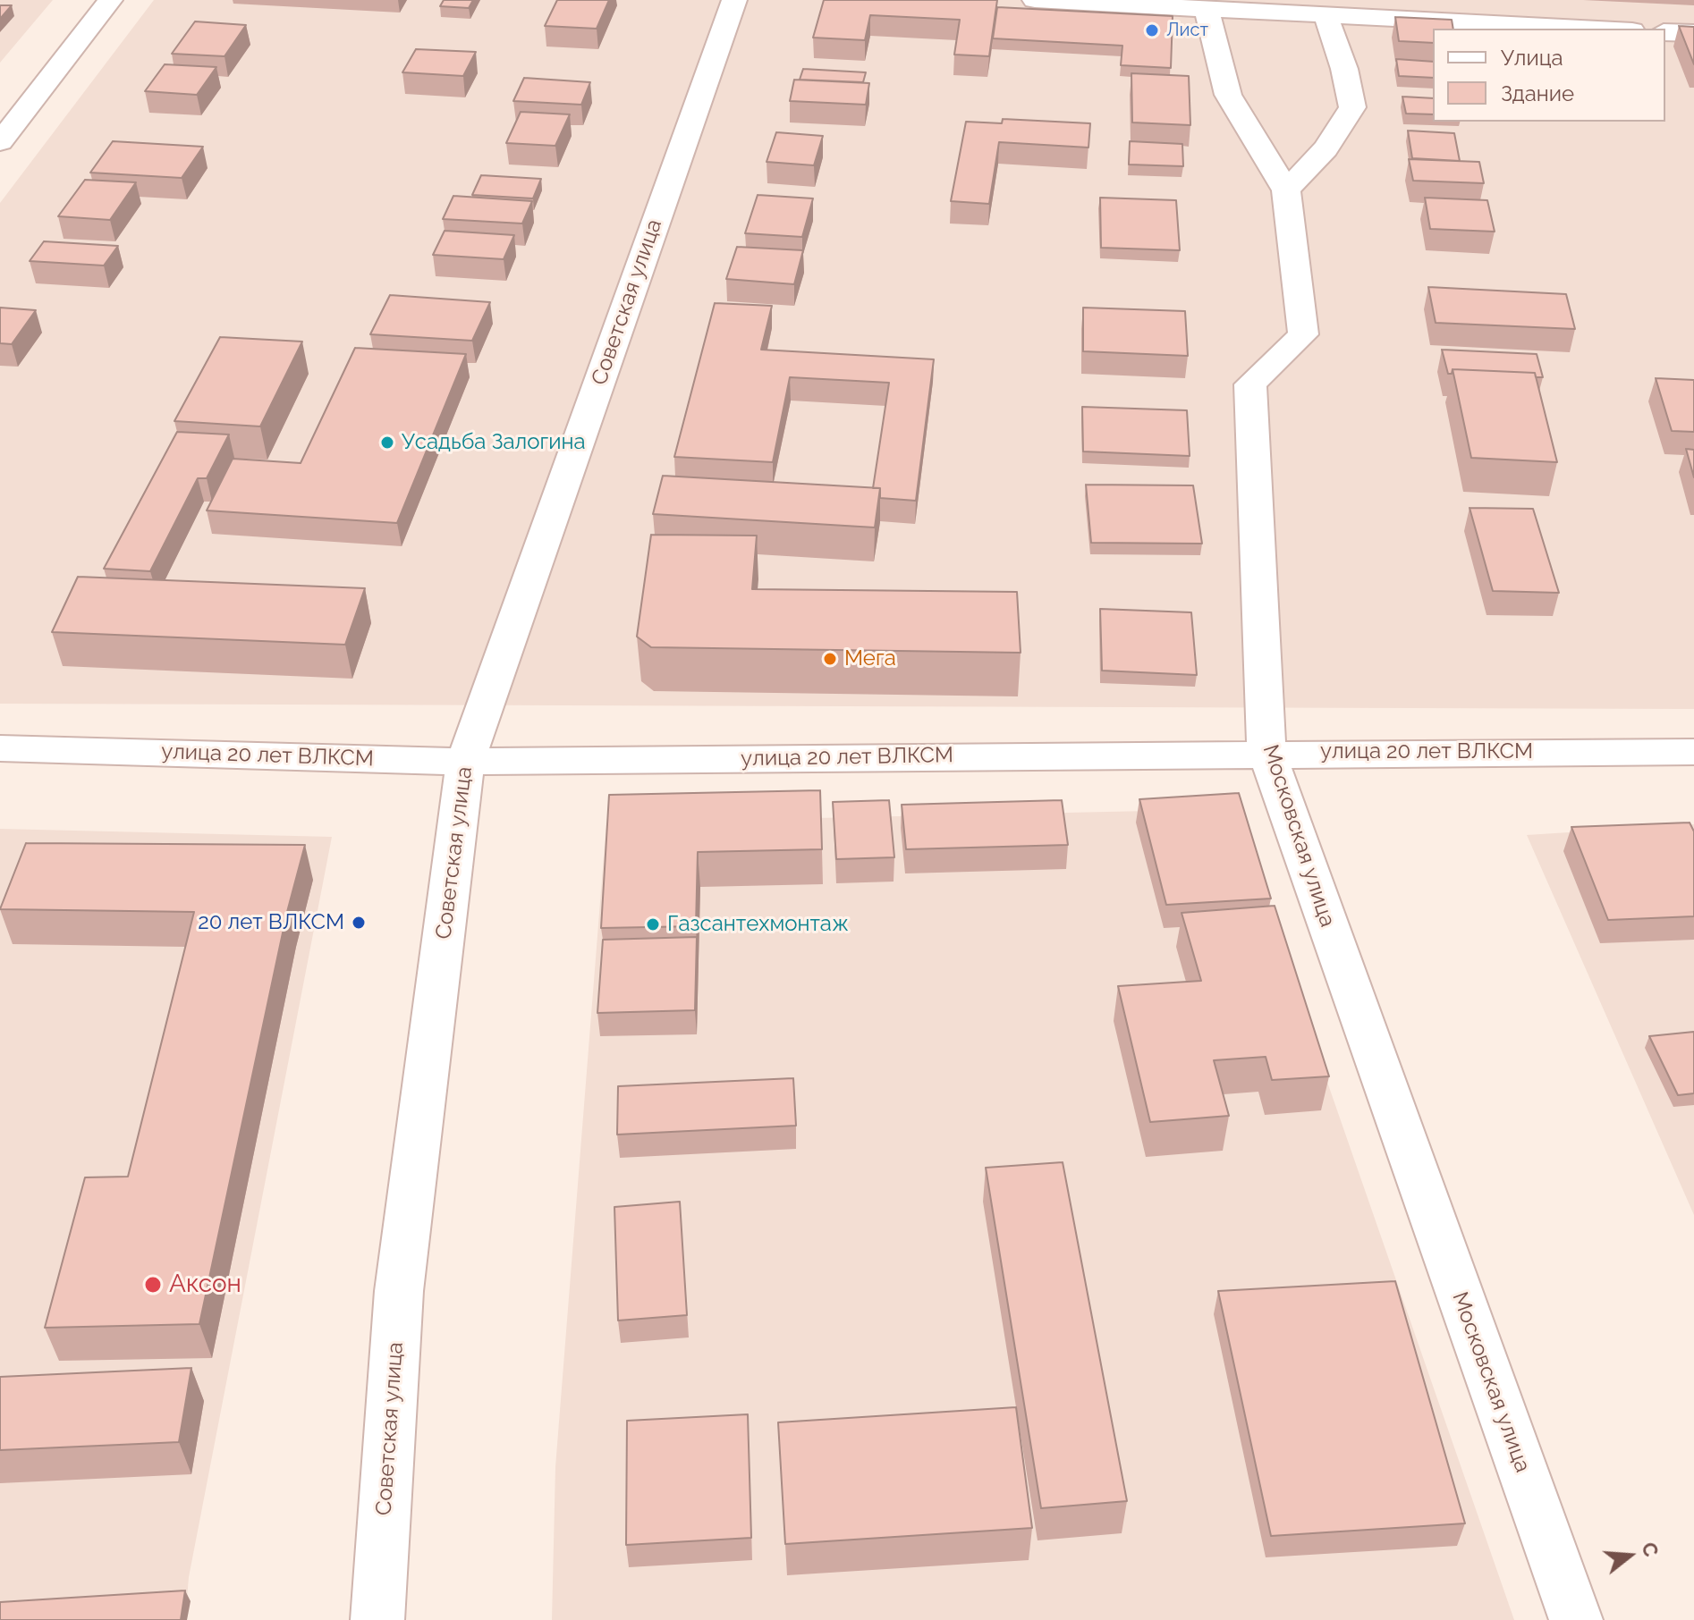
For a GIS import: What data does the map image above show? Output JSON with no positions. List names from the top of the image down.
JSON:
{
  "streets": {
    "street": ["Советская улица", "улица 20 лет ВЛКСМ", "Московская улица"]
  },
  "crossings": [
    ["Советская улица", "улица 20 лет ВЛКСМ"],
    ["улица 20 лет ВЛКСМ", "Московская улица"]
  ],
  "places": [
    "Лист",
    "Усадьба Залогина",
    "Мега",
    "20 лет ВЛКСМ",
    "Газсантехмонтаж",
    "Аксон"
  ],
  "legend": ["Улица", "Здание"],
  "north": "right"
}
